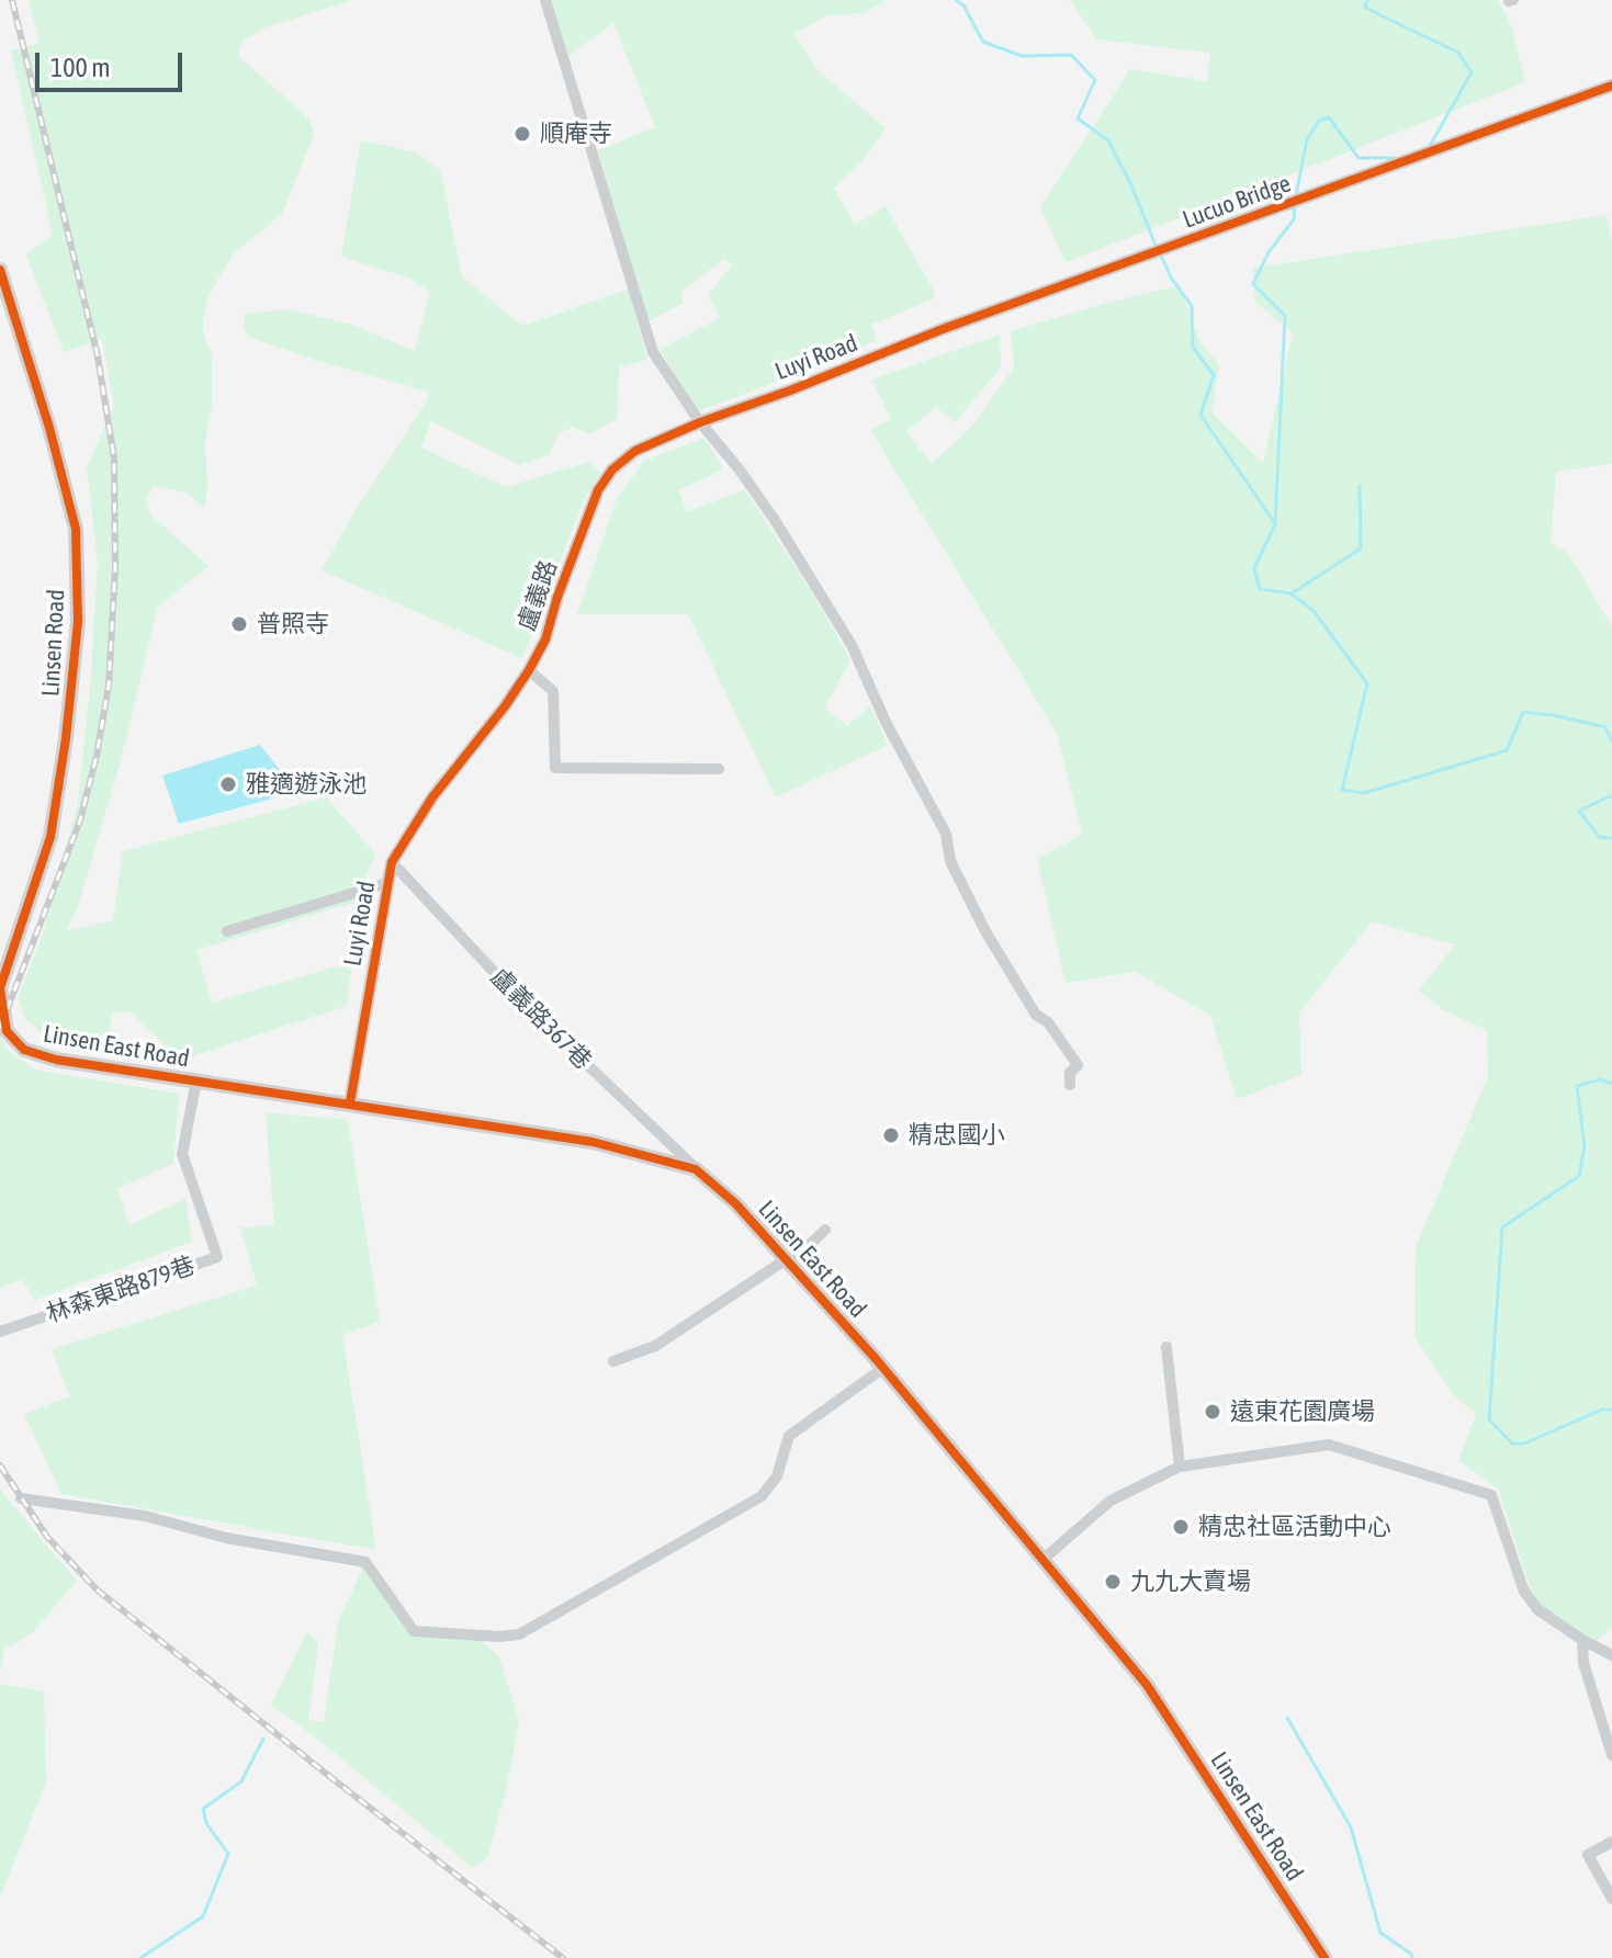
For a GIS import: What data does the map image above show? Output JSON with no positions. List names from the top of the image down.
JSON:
{
  "streets": {
    "main road": ["Linsen Road", "Linsen East Road"],
    "street": [
      "Lucuo Bridge",
      "Luyi Road",
      "盧義路367巷",
      "林森東路879巷"
    ],
    "cycle path": ["盧義路"]
  },
  "crossings": [
    ["Lucuo Bridge", "Luyi Road"],
    ["Luyi Road", "盧義路367巷"],
    ["Luyi Road", "Linsen East Road"],
    ["Linsen Road", "Linsen East Road"],
    ["盧義路367巷", "Linsen East Road"],
    ["Linsen East Road", "林森東路879巷"]
  ],
  "places": [
    "順庵寺",
    "普照寺",
    "雅適遊泳池",
    "精忠國小",
    "遠東花園廣場",
    "精忠社區活動中心",
    "九九大賣場"
  ],
  "scale_bar": "100 m"
}
